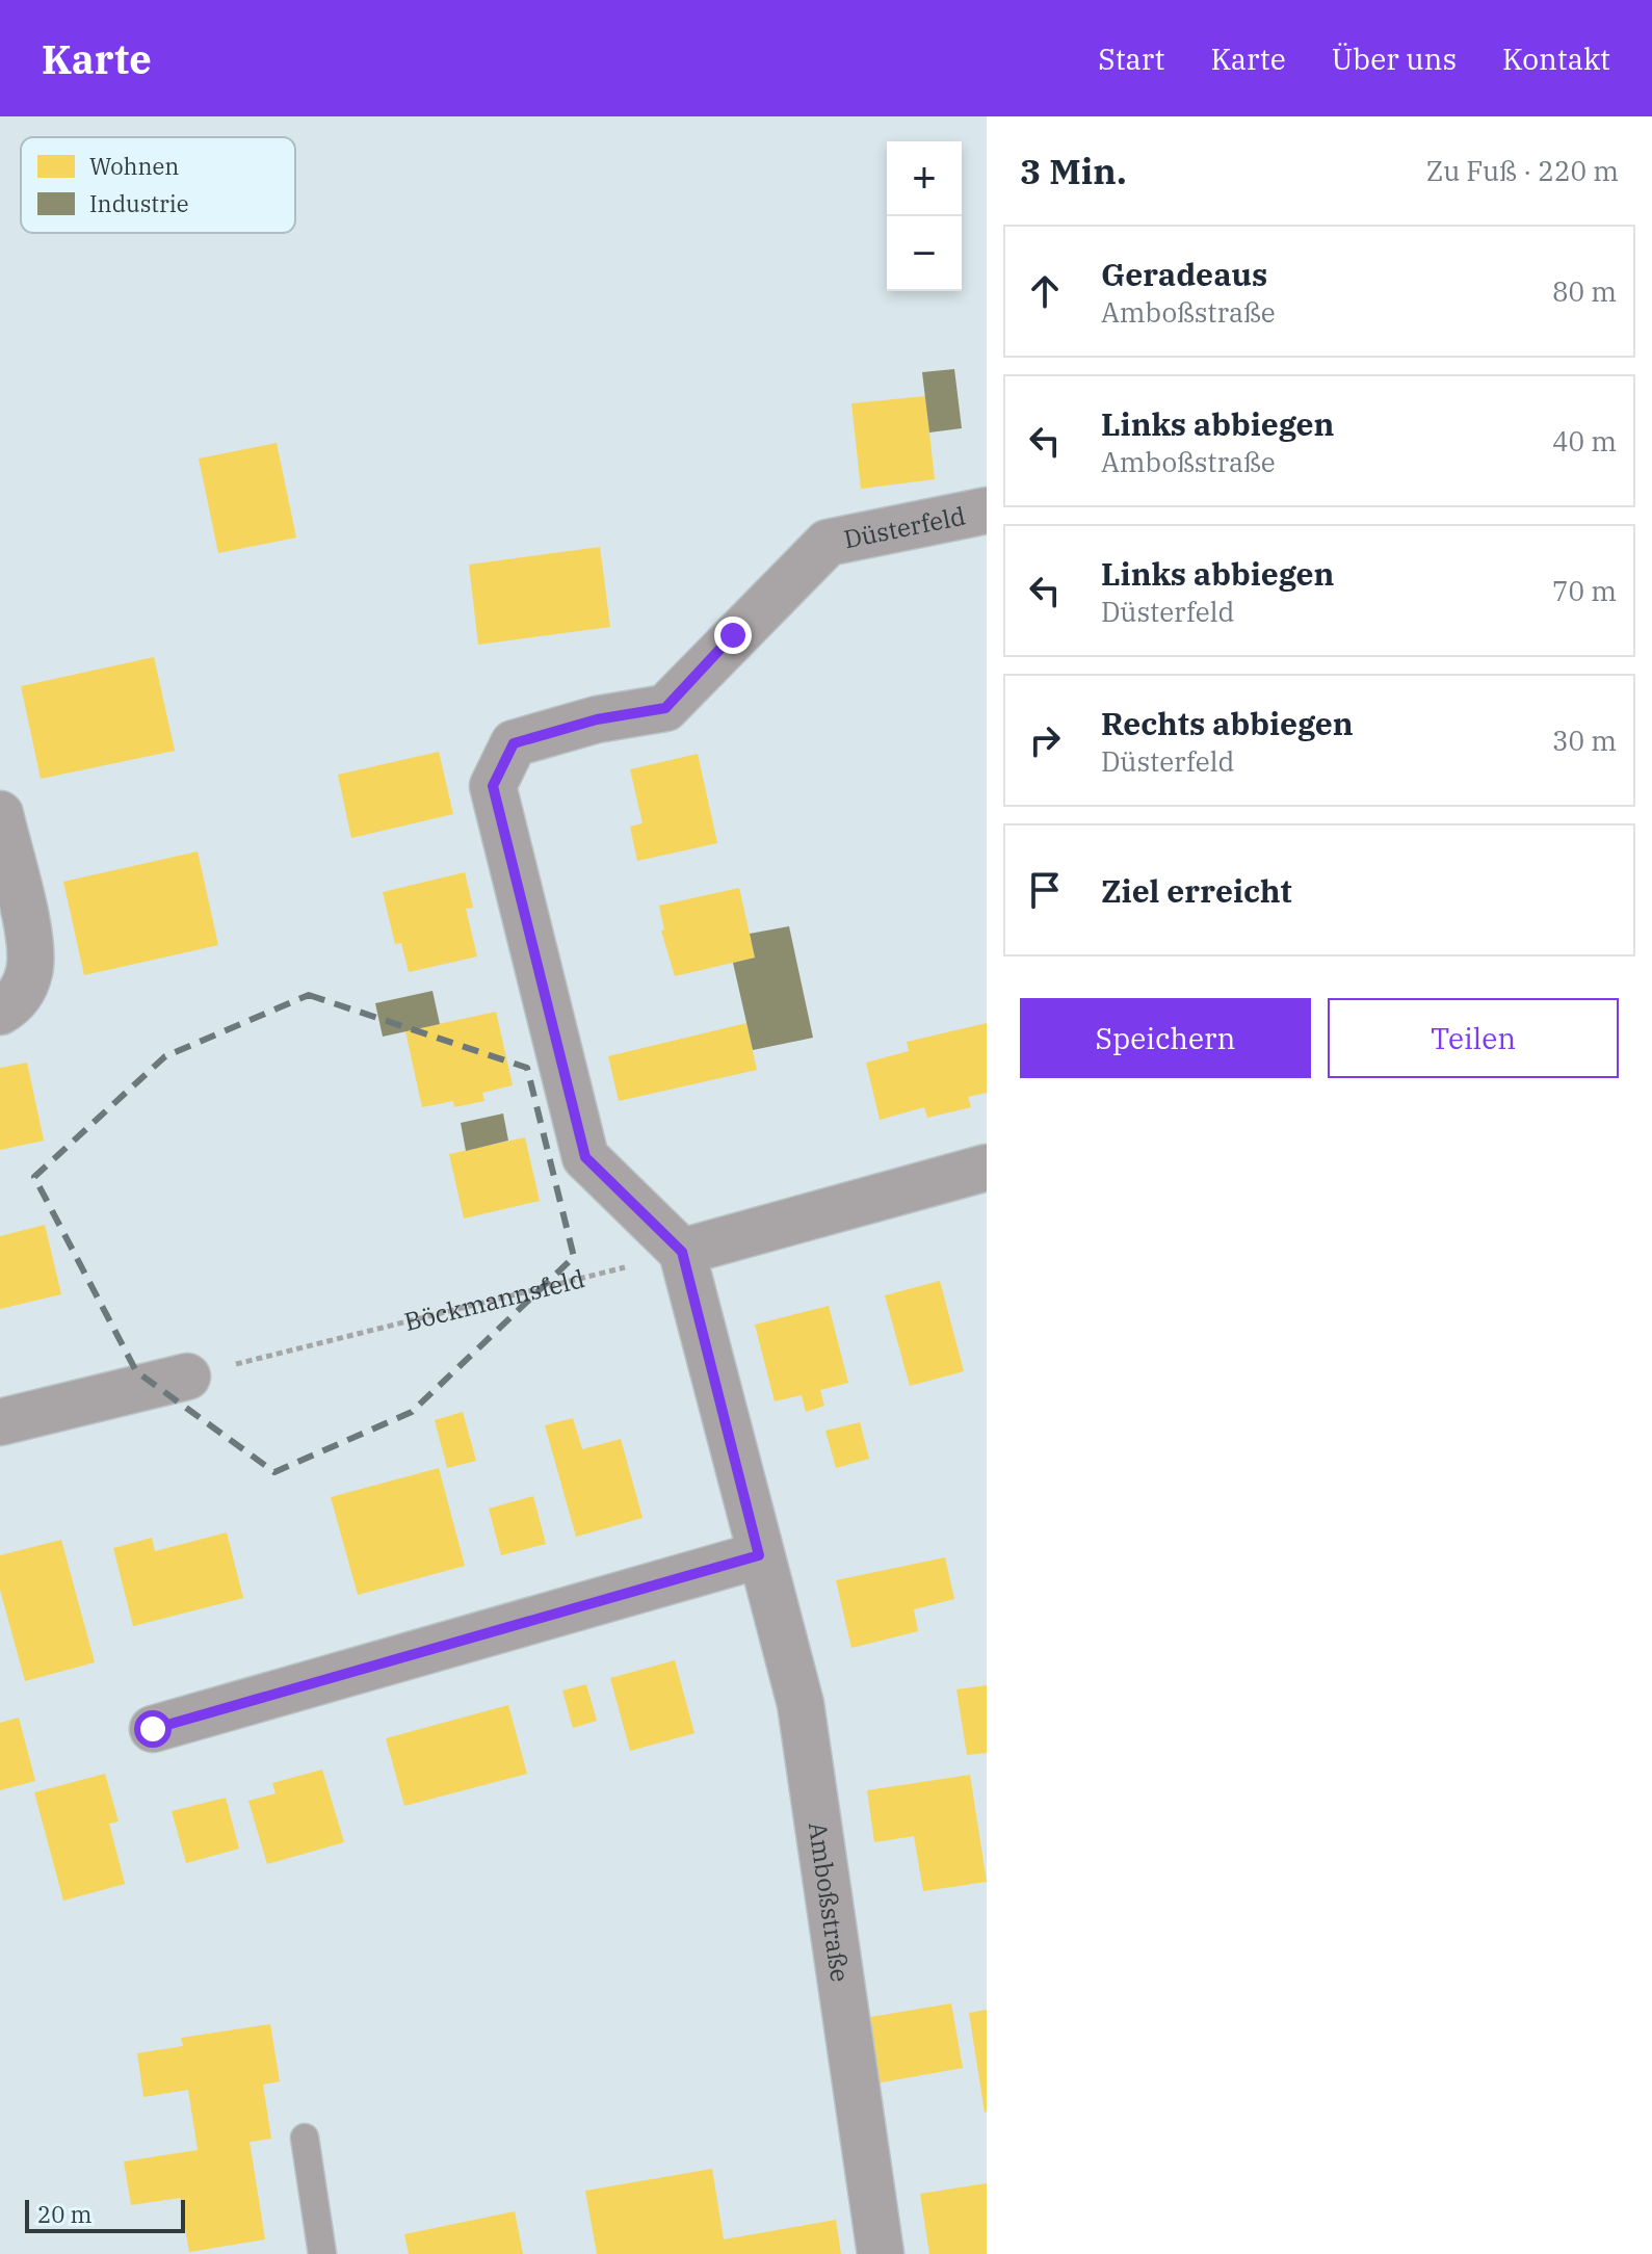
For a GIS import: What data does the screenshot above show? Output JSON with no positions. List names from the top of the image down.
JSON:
{
  "streets": {
    "street": ["Düsterfeld", "Amboßstraße"],
    "path": ["Böckmannsfeld"]
  },
  "crossings": [
    ["Düsterfeld", "Böckmannsfeld"],
    ["Düsterfeld", "Amboßstraße"],
    ["Böckmannsfeld", "Amboßstraße"]
  ],
  "legend": ["Wohnen", "Industrie"],
  "scale_bar": "20 m",
  "page": {
    "header": "Karte",
    "nav": [
      "Start",
      "Karte",
      "Über uns",
      "Kontakt"
    ],
    "heading": ["3 Min.", "Zu Fuß · 220 m"],
    "map_buttons": ["+", "−"],
    "list": [
      ["Geradeaus", "Amboßstraße", "80 m"],
      ["Links abbiegen", "Amboßstraße", "40 m"],
      ["Links abbiegen", "Düsterfeld", "70 m"],
      ["Rechts abbiegen", "Düsterfeld", "30 m"],
      "Ziel erreicht"
    ],
    "buttons": ["Speichern", "Teilen"],
    "scale": "20 m"
  }
}
